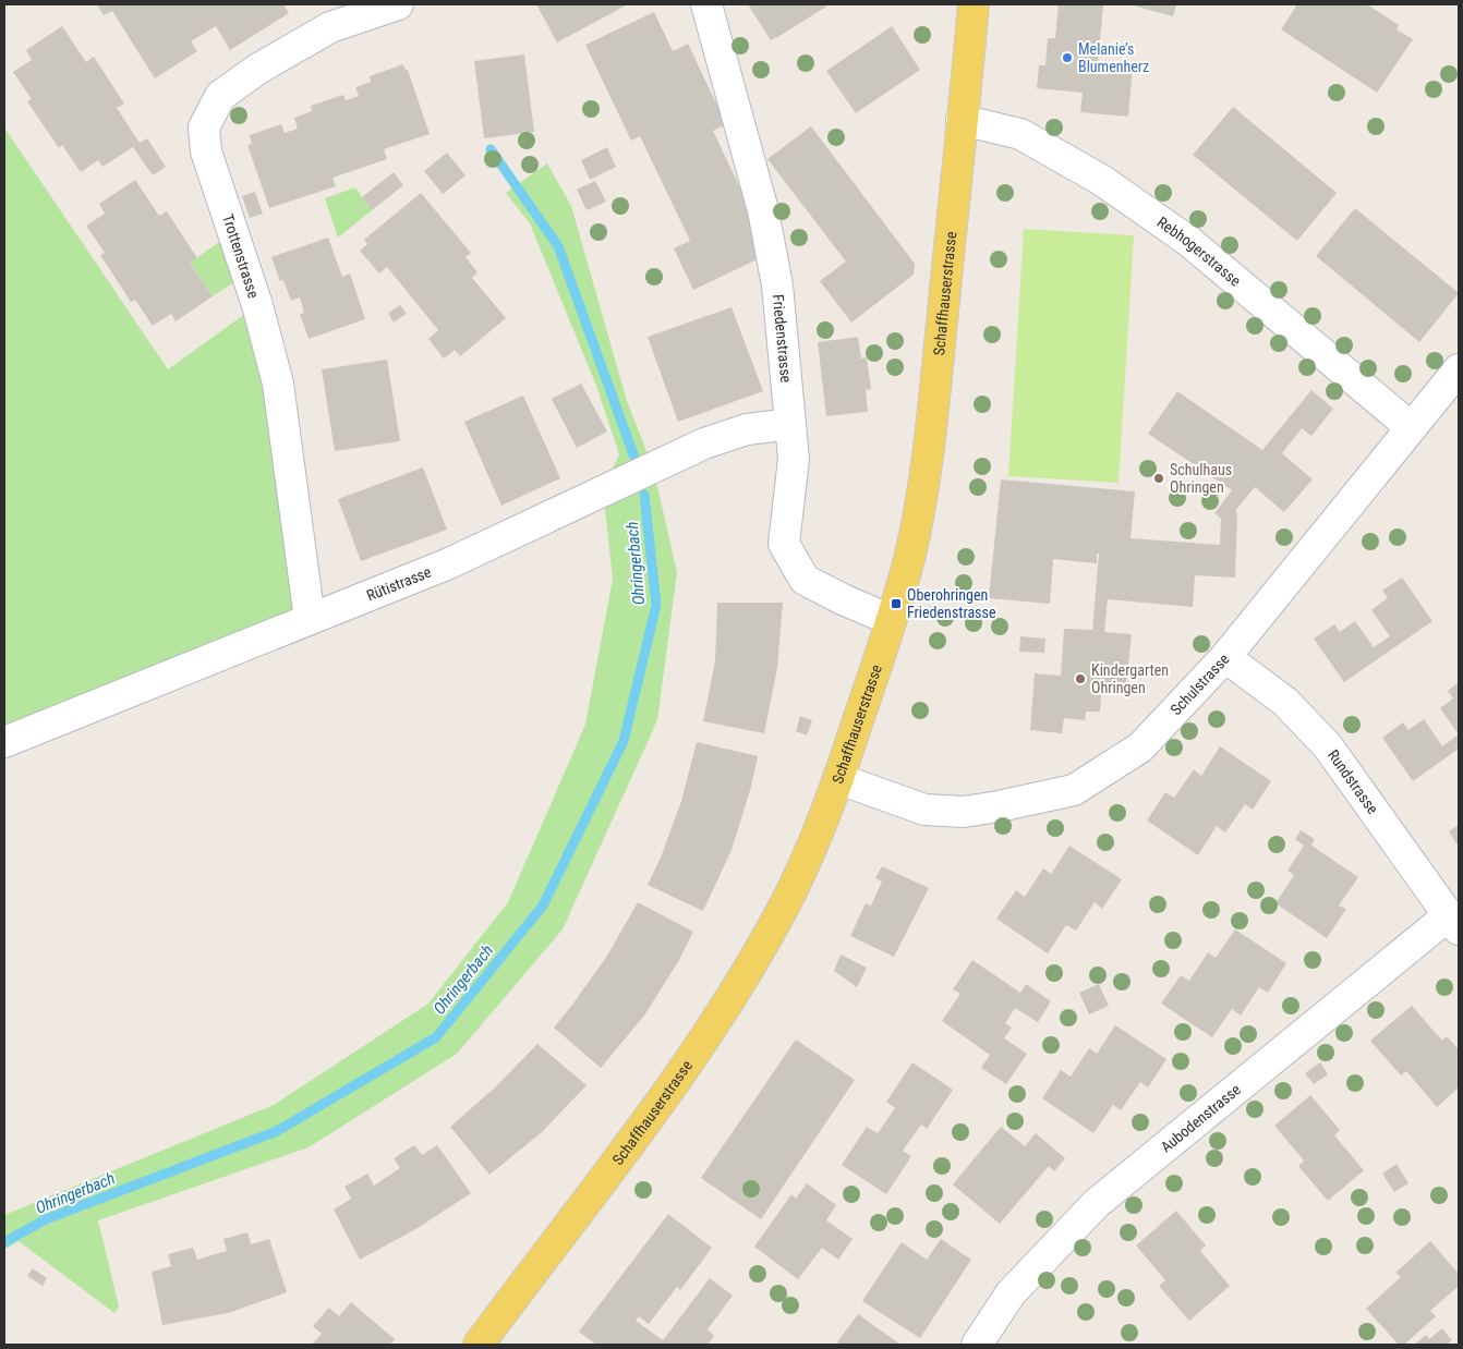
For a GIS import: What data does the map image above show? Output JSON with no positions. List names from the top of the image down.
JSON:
{
  "streets": {
    "main road": ["Schaffhauserstrasse"],
    "street": [
      "Rebhogerstrasse",
      "Trottenstrasse",
      "Friedenstrasse",
      "Rütistrasse",
      "Schulstrasse",
      "Rundstrasse",
      "Aubodenstrasse"
    ]
  },
  "crossings": [
    ["Rebhogerstrasse", "Schaffhauserstrasse"],
    ["Rebhogerstrasse", "Schulstrasse"],
    ["Trottenstrasse", "Rütistrasse"],
    ["Schaffhauserstrasse", "Friedenstrasse"],
    ["Schaffhauserstrasse", "Schulstrasse"],
    ["Friedenstrasse", "Rütistrasse"],
    ["Schulstrasse", "Rundstrasse"],
    ["Rundstrasse", "Aubodenstrasse"]
  ],
  "water": ["Ohringerbach"],
  "places": {
    "other": ["Melanie’s Blumenherz", "Schulhaus Ohringen", "Kindergarten Ohringen"],
    "transit": ["Oberohringen Friedenstrasse"]
  }
}
